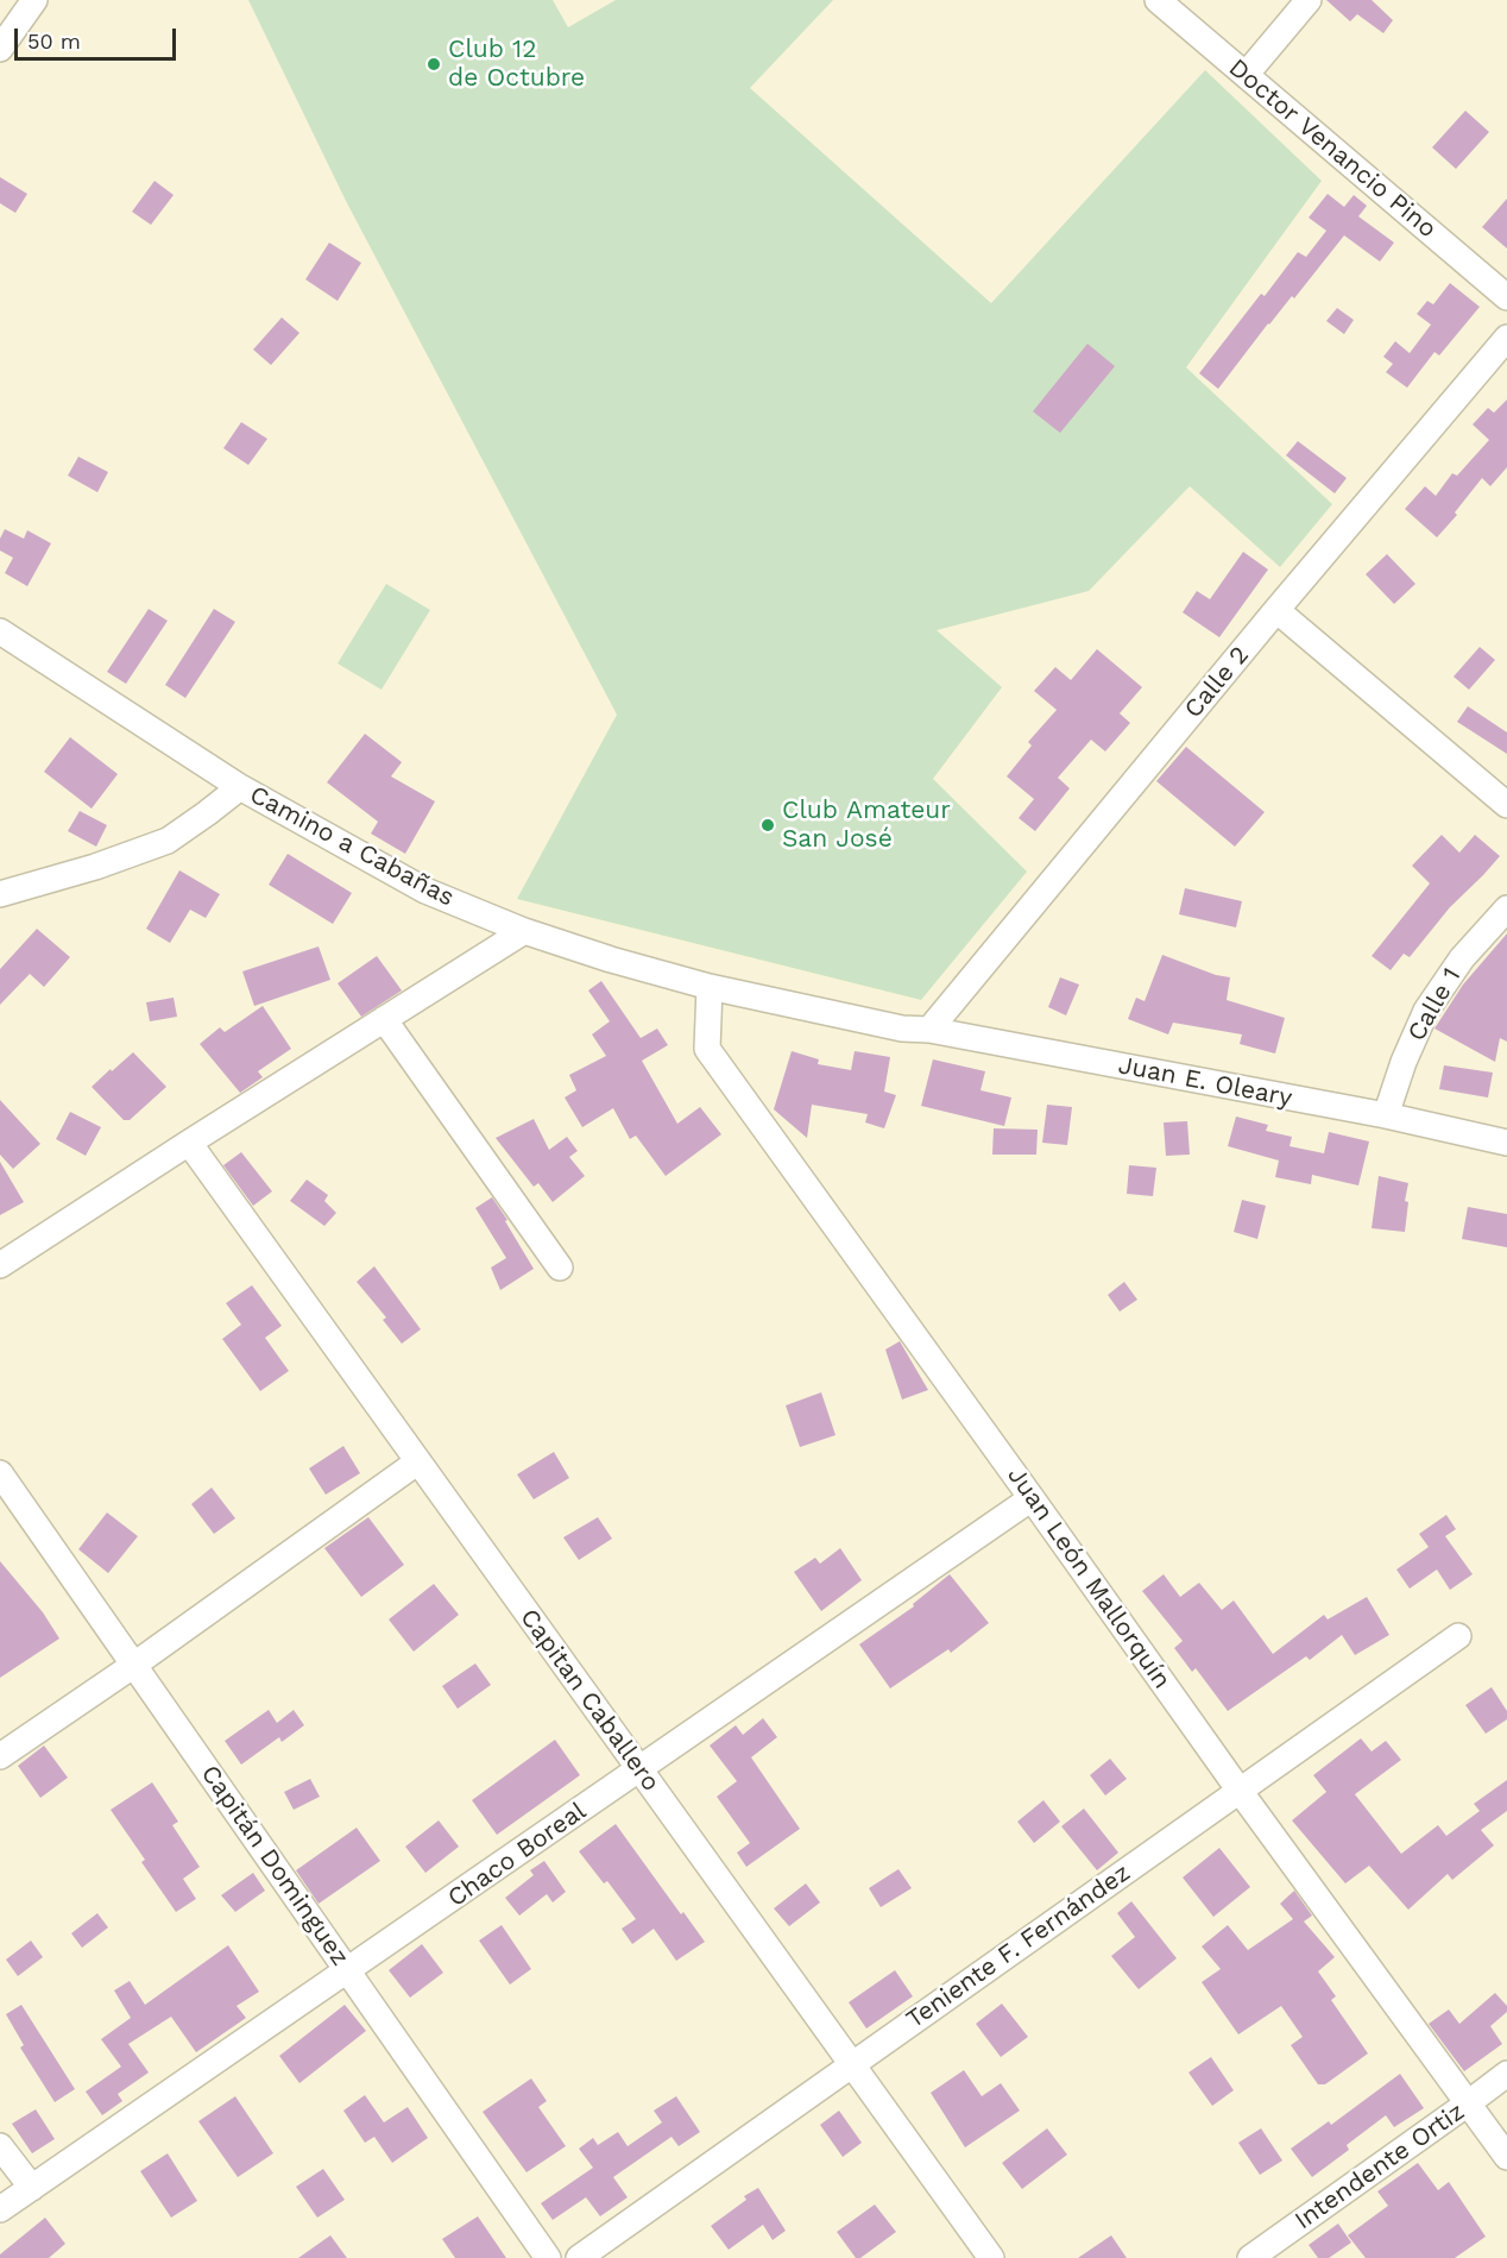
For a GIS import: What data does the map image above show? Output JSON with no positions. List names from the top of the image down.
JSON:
{
  "streets": {
    "street": [
      "Doctor Venancio Pino",
      "Calle 2",
      "Camino a Cabañas",
      "Calle 1",
      "Juan E. Oleary",
      "Juan León Mallorquín",
      "Capitan Caballero",
      "Chaco Boreal",
      "Capitán Dominguez",
      "Teniente F. Fernández",
      "Intendente Ortiz"
    ]
  },
  "crossings": [
    ["Calle 2", "Juan E. Oleary"],
    ["Camino a Cabañas", "Juan E. Oleary"],
    ["Camino a Cabañas", "Juan León Mallorquín"],
    ["Calle 1", "Juan E. Oleary"],
    ["Juan León Mallorquín", "Chaco Boreal"],
    ["Juan León Mallorquín", "Teniente F. Fernández"],
    ["Juan León Mallorquín", "Intendente Ortiz"],
    ["Capitan Caballero", "Chaco Boreal"],
    ["Capitan Caballero", "Teniente F. Fernández"],
    ["Chaco Boreal", "Capitán Dominguez"]
  ],
  "places": ["Club 12 de Octubre", "Club Amateur San José"],
  "scale_bar": "50 m"
}
